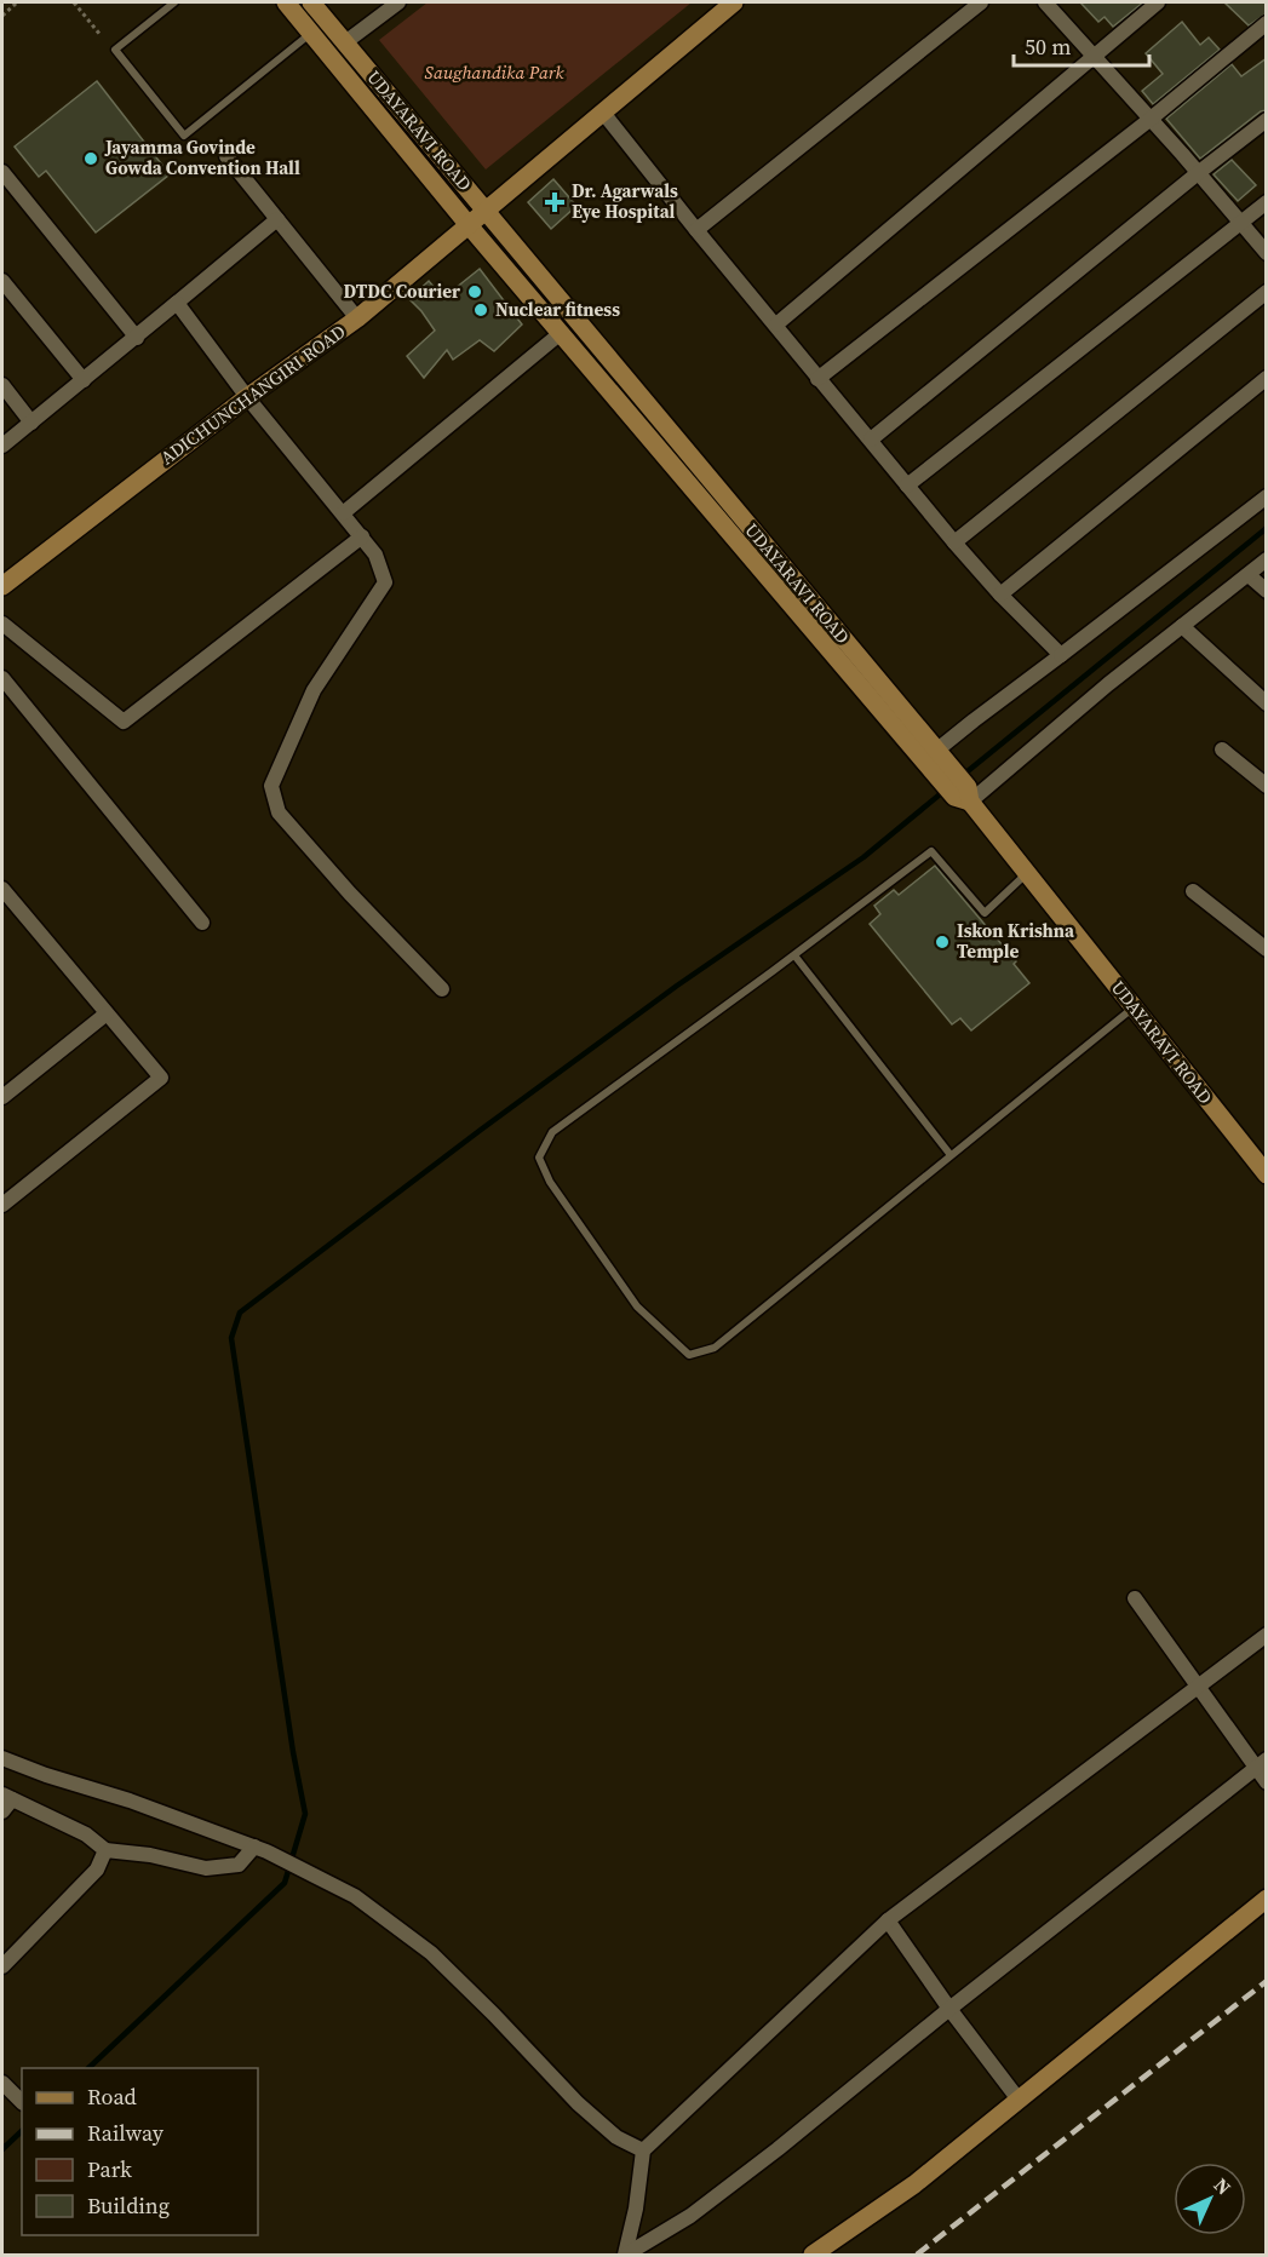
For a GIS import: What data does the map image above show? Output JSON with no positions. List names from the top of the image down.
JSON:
{
  "streets": {
    "street": ["UDAYARAVI ROAD", "ADICHUNCHANGIRI ROAD"]
  },
  "crossings": [
    ["UDAYARAVI ROAD", "ADICHUNCHANGIRI ROAD"]
  ],
  "parks": ["Saughandika Park"],
  "places": {
    "other": [
      "Jayamma Govinde Gowda Convention Hall",
      "DTDC Courier",
      "Nuclear fitness",
      "Iskon Krishna Temple"
    ],
    "health": ["Dr. Agarwals Eye Hospital"]
  },
  "legend": [
    "Road",
    "Railway",
    "Park",
    "Building"
  ],
  "scale_bar": "50 m",
  "north": "top right"
}
